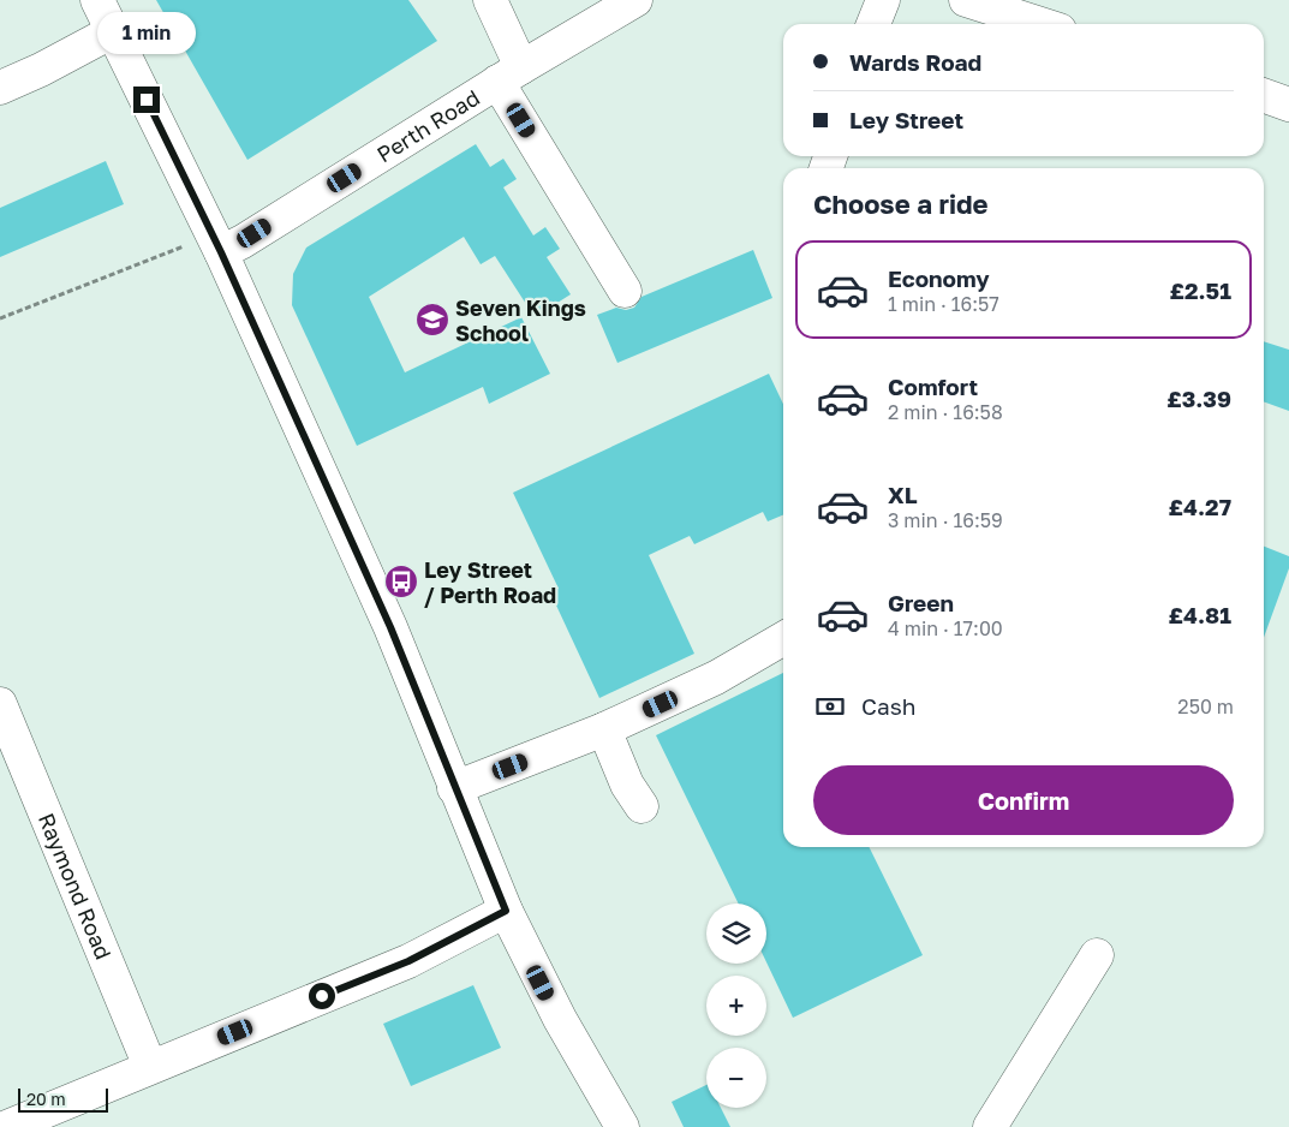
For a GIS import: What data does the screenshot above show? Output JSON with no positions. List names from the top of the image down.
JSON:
{
  "streets": {
    "street": ["Perth Road", "Raymond Road"]
  },
  "places": {
    "school or university": ["Seven Kings School"],
    "bus stop": ["Ley Street / Perth Road"]
  },
  "scale_bar": "20 m",
  "page": {
    "bubble": "1 min",
    "banner": ["Wards Road", "Ley Street"],
    "heading": "Choose a ride",
    "list": [
      {
        "name": "Economy",
        "note": "1 min · 16:57",
        "value": "£2.51"
      },
      {
        "name": "Comfort",
        "note": "2 min · 16:58",
        "value": "£3.39"
      },
      {
        "name": "XL",
        "note": "3 min · 16:59",
        "value": "£4.27"
      },
      {
        "name": "Green",
        "note": "4 min · 17:00",
        "value": "£4.81"
      }
    ],
    "pay": ["Cash", "250 m"],
    "buttons": "Confirm",
    "map_buttons": ["+", "−"],
    "scale": "20 m"
  }
}
